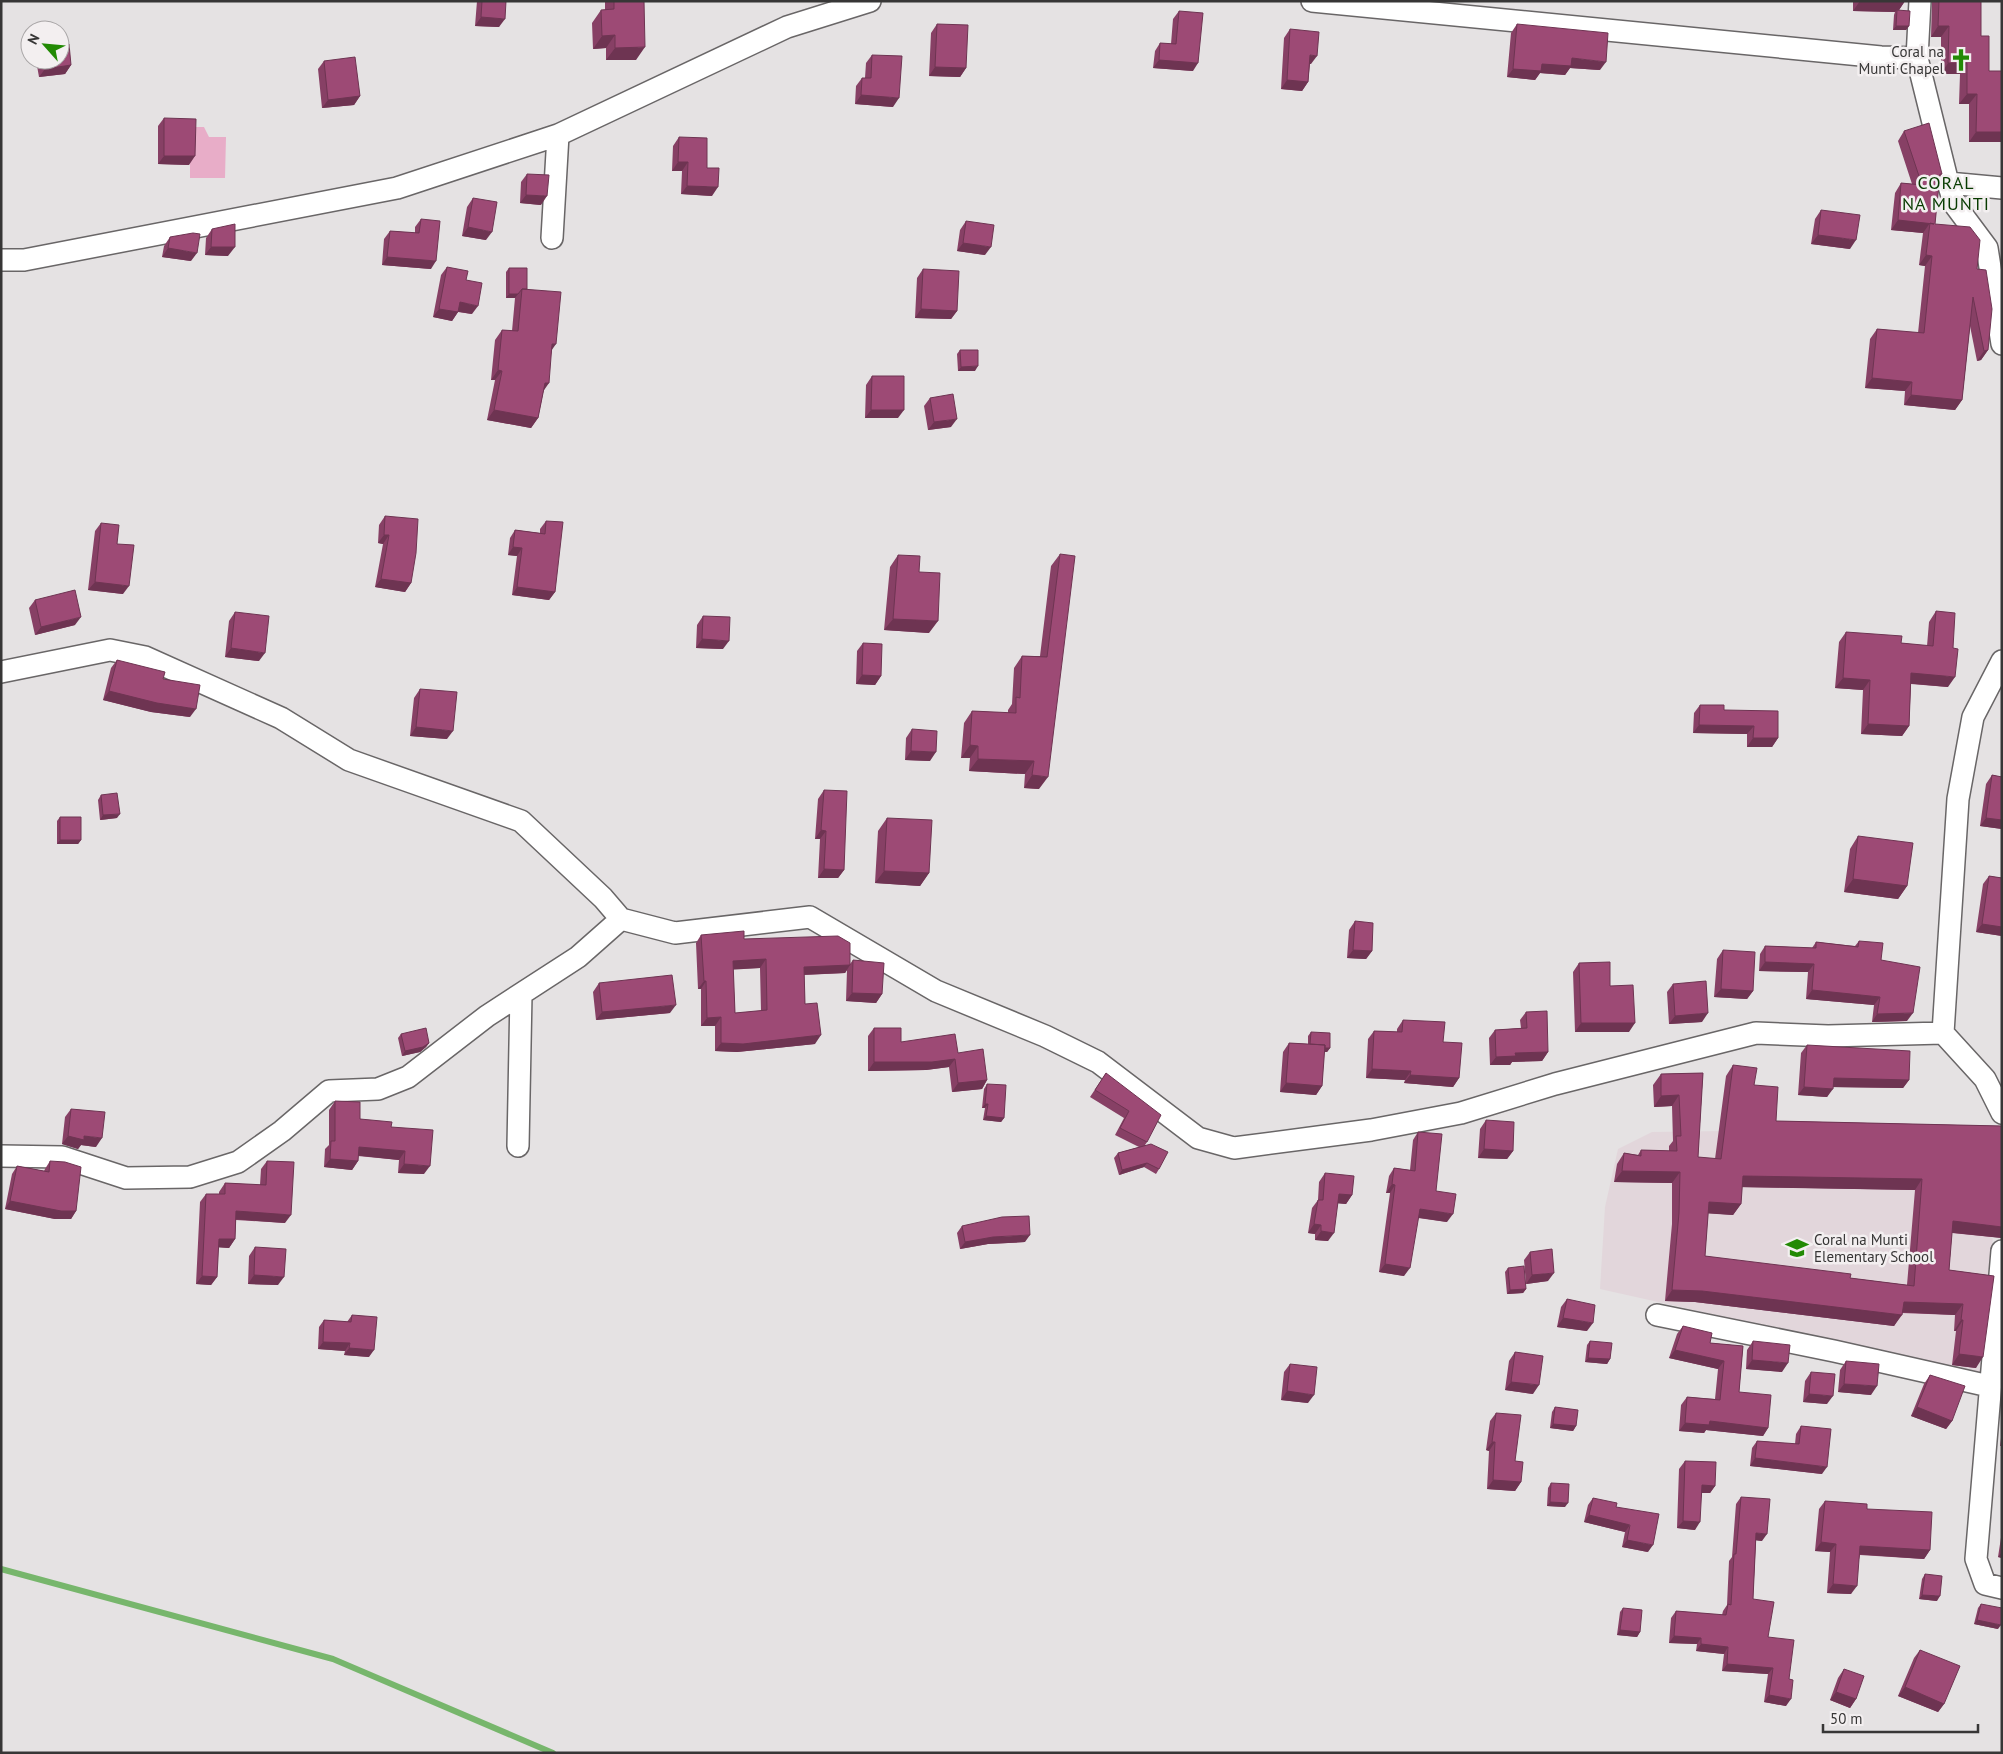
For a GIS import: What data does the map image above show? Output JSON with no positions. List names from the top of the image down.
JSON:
{
  "districts": ["CORAL NA MUNTI"],
  "places": {
    "church": ["Coral na Munti Chapel"],
    "school or university": ["Coral na Munti Elementary School"]
  },
  "scale_bar": "50 m",
  "north": "top left"
}
